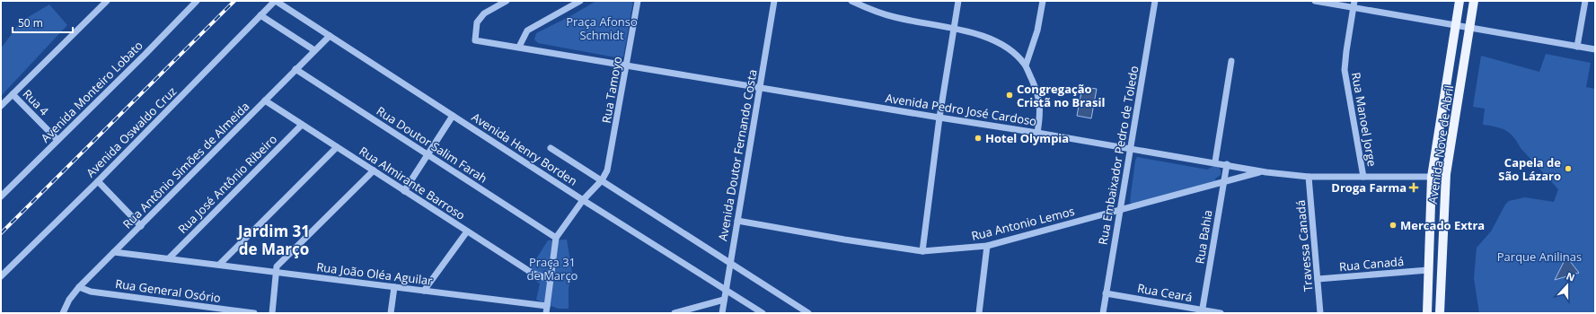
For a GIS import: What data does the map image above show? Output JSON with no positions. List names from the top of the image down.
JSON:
{
  "streets": {
    "main road": ["Avenida Nove de Abril"],
    "street": [
      "Rua Tamoyo",
      "Avenida Monteiro Lobato",
      "Rua 4",
      "Avenida Pedro José Cardoso",
      "Rua Manoel Jorge",
      "Avenida Oswaldo Cruz",
      "Rua Doutor Salim Farah",
      "Avenida Henry Borden",
      "Avenida Doutor Fernando Costa",
      "Rua Embaixador Pedro de Toledo",
      "Rua Antônio Simões de Almeida",
      "Rua Almirante Barroso",
      "Rua José Antônio Ribeiro",
      "Rua Antonio Lemos",
      "Rua Bahia",
      "Travessa Canadá",
      "Rua Canadá",
      "Rua João Oléa Aguilar",
      "Rua General Osório",
      "Rua Ceará"
    ]
  },
  "crossings": [
    ["Rua Tamoyo", "Avenida Pedro José Cardoso"],
    ["Rua Tamoyo", "Avenida Henry Borden"],
    ["Avenida Monteiro Lobato", "Rua 4"],
    ["Avenida Pedro José Cardoso", "Rua Manoel Jorge"],
    ["Avenida Pedro José Cardoso", "Avenida Nove de Abril"],
    ["Avenida Pedro José Cardoso", "Avenida Doutor Fernando Costa"],
    ["Avenida Pedro José Cardoso", "Rua Embaixador Pedro de Toledo"],
    ["Avenida Pedro José Cardoso", "Rua Antonio Lemos"],
    ["Avenida Pedro José Cardoso", "Rua Bahia"],
    ["Avenida Pedro José Cardoso", "Travessa Canadá"],
    ["Avenida Oswaldo Cruz", "Avenida Henry Borden"],
    ["Rua Doutor Salim Farah", "Rua Antônio Simões de Almeida"],
    ["Avenida Nove de Abril", "Rua Canadá"],
    ["Avenida Henry Borden", "Avenida Doutor Fernando Costa"],
    ["Avenida Henry Borden", "Rua Antônio Simões de Almeida"],
    ["Avenida Doutor Fernando Costa", "Rua Antonio Lemos"],
    ["Rua Embaixador Pedro de Toledo", "Rua Antonio Lemos"],
    ["Rua Embaixador Pedro de Toledo", "Rua Ceará"],
    ["Rua Antônio Simões de Almeida", "Rua Almirante Barroso"],
    ["Rua Antônio Simões de Almeida", "Rua João Oléa Aguilar"],
    ["Rua Antônio Simões de Almeida", "Rua General Osório"],
    ["Rua Almirante Barroso", "Rua José Antônio Ribeiro"],
    ["Rua José Antônio Ribeiro", "Rua João Oléa Aguilar"],
    ["Rua Antonio Lemos", "Rua Bahia"],
    ["Rua Bahia", "Rua Ceará"],
    ["Travessa Canadá", "Rua Canadá"]
  ],
  "districts": ["Jardim 31 de Março"],
  "parks": ["Praça Afonso Schmidt", "Parque Anilinas", "Praça 31 de Março"],
  "places": {
    "other": [
      "Congregação Cristã no Brasil",
      "Hotel Olympia",
      "Capela de São Lázaro",
      "Mercado Extra"
    ],
    "health": ["Droga Farma"]
  },
  "scale_bar": "50 m",
  "north": "top"
}
